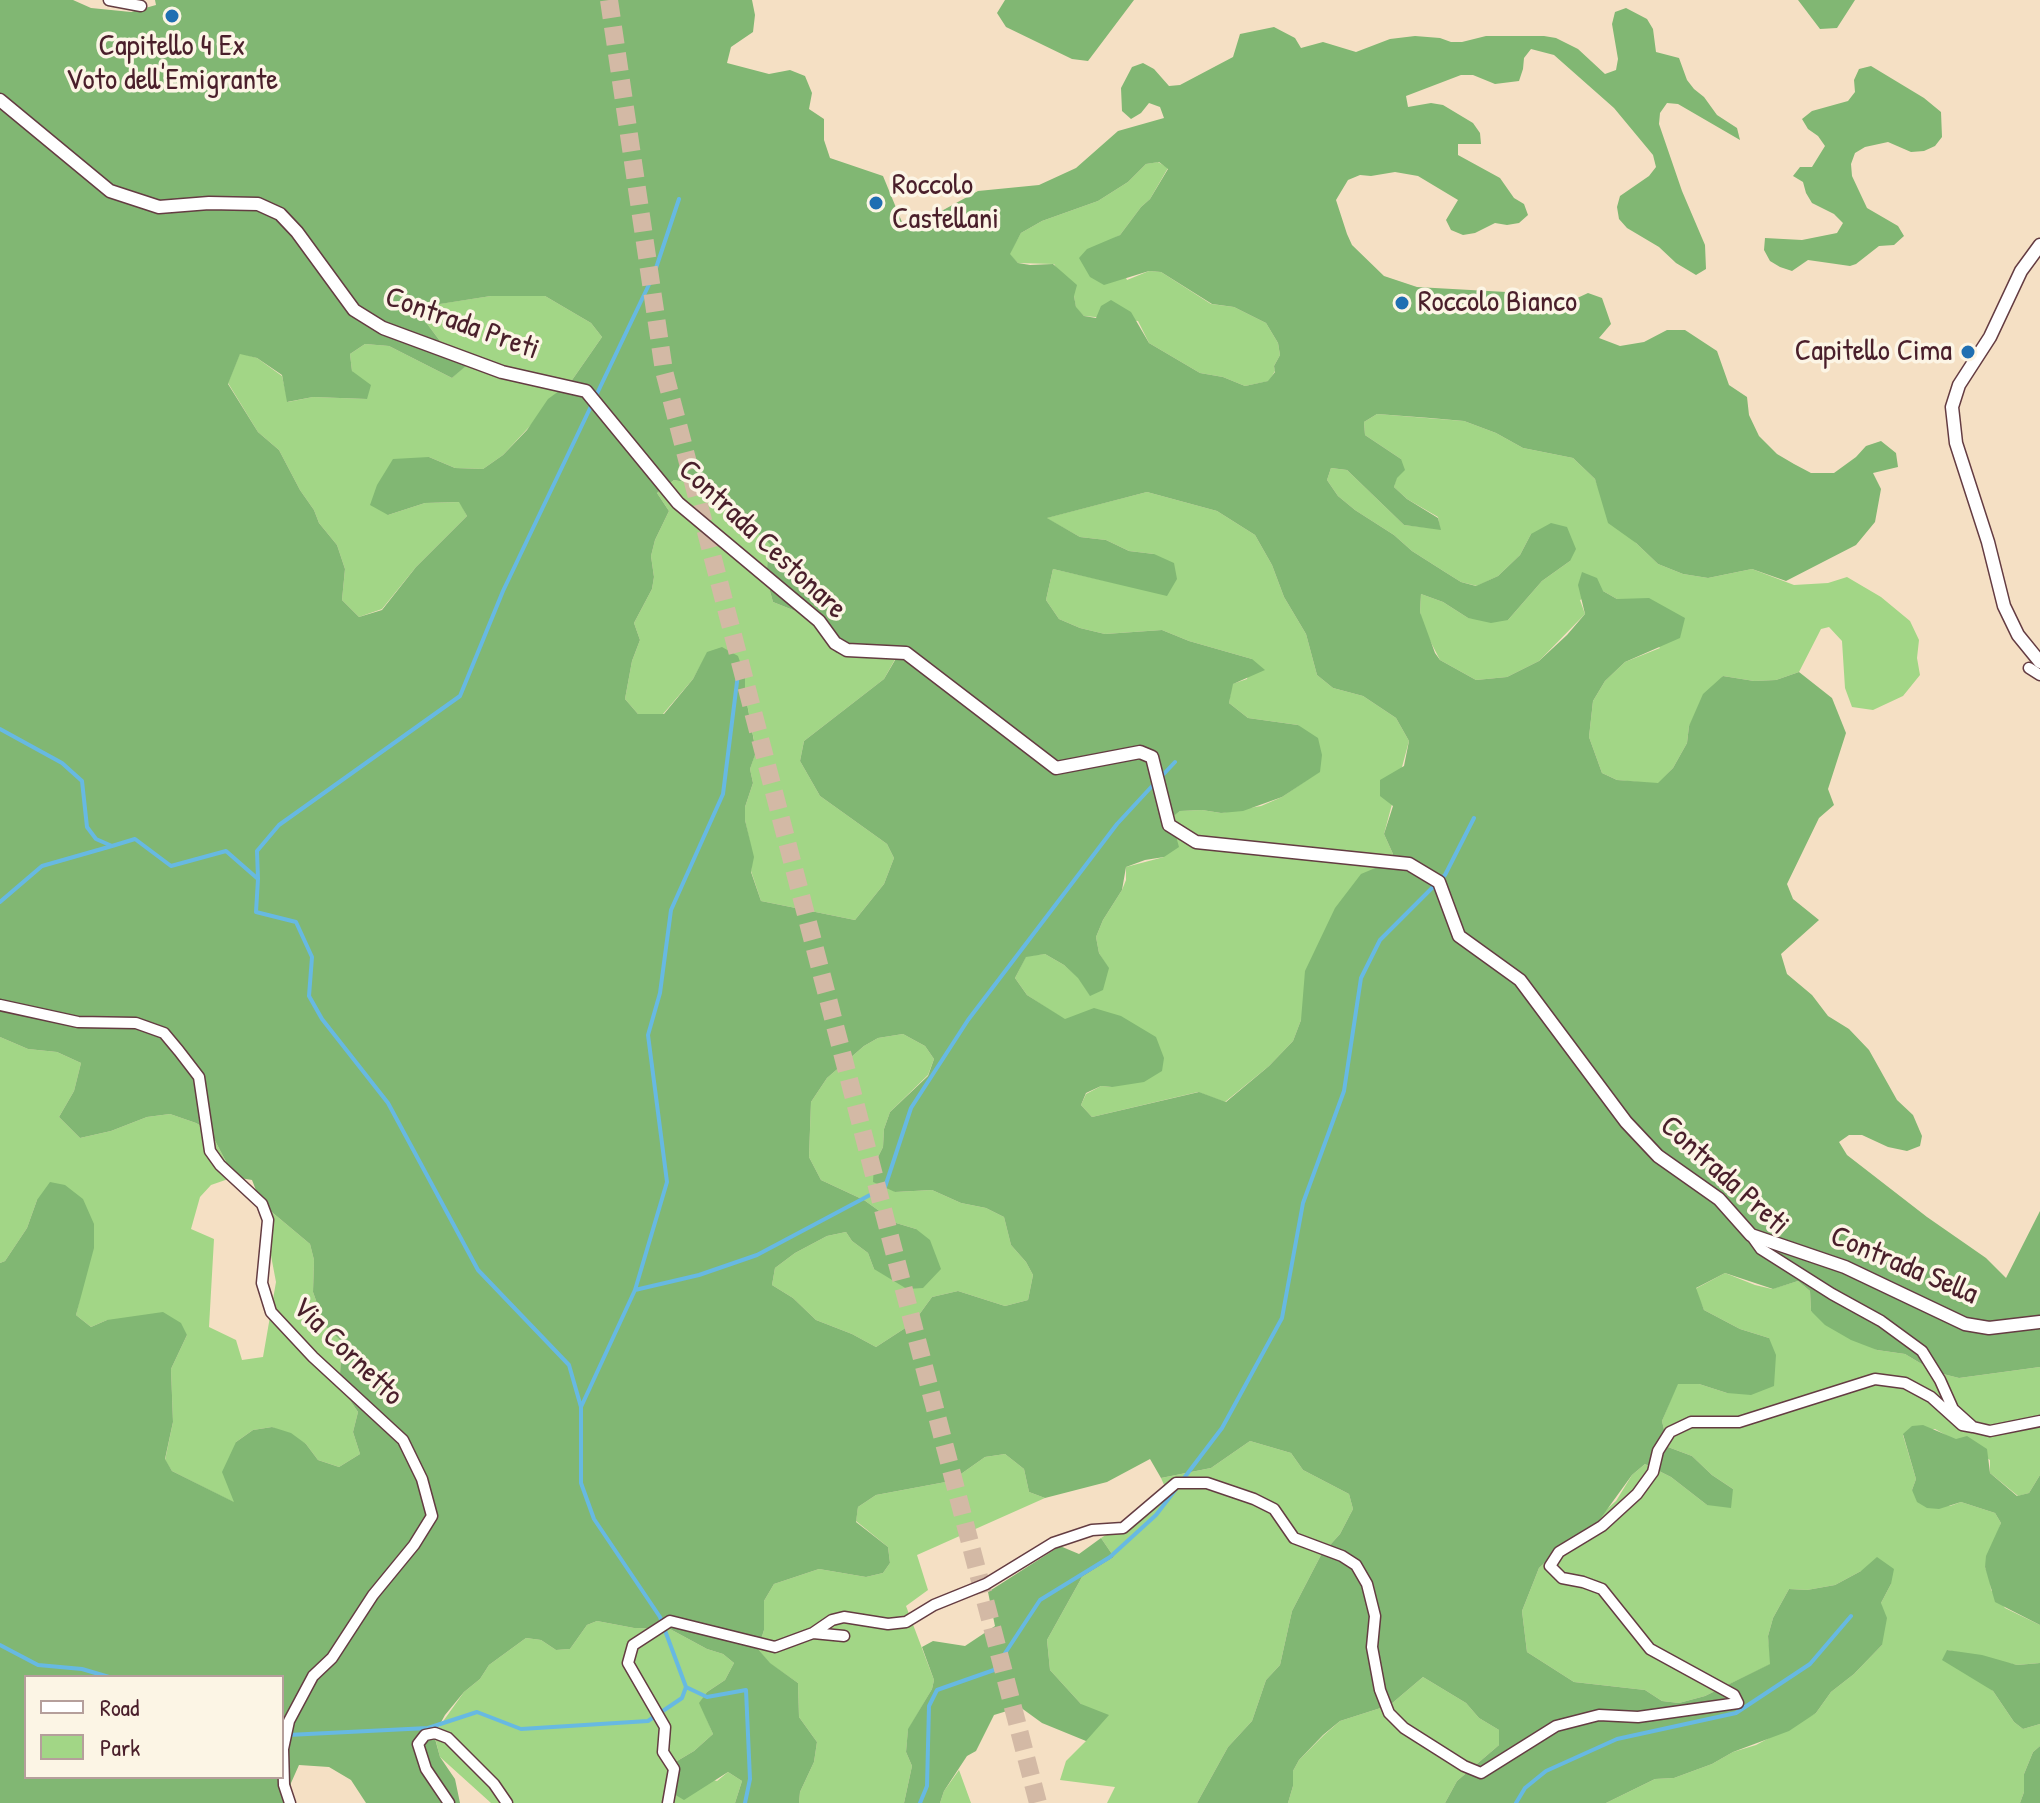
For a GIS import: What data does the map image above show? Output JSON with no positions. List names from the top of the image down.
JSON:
{
  "streets": {
    "street": [
      "Contrada Preti",
      "Contrada Cestonare",
      "Contrada Sella",
      "Via Cornetto"
    ]
  },
  "crossings": [
    ["Contrada Preti", "Contrada Cestonare"],
    ["Contrada Preti", "Contrada Sella"]
  ],
  "places": [
    "Capitello 4 Ex Voto dell'Emigrante",
    "Roccolo Castellani",
    "Roccolo Bianco",
    "Capitello Cima"
  ],
  "legend": ["Road", "Park"]
}
